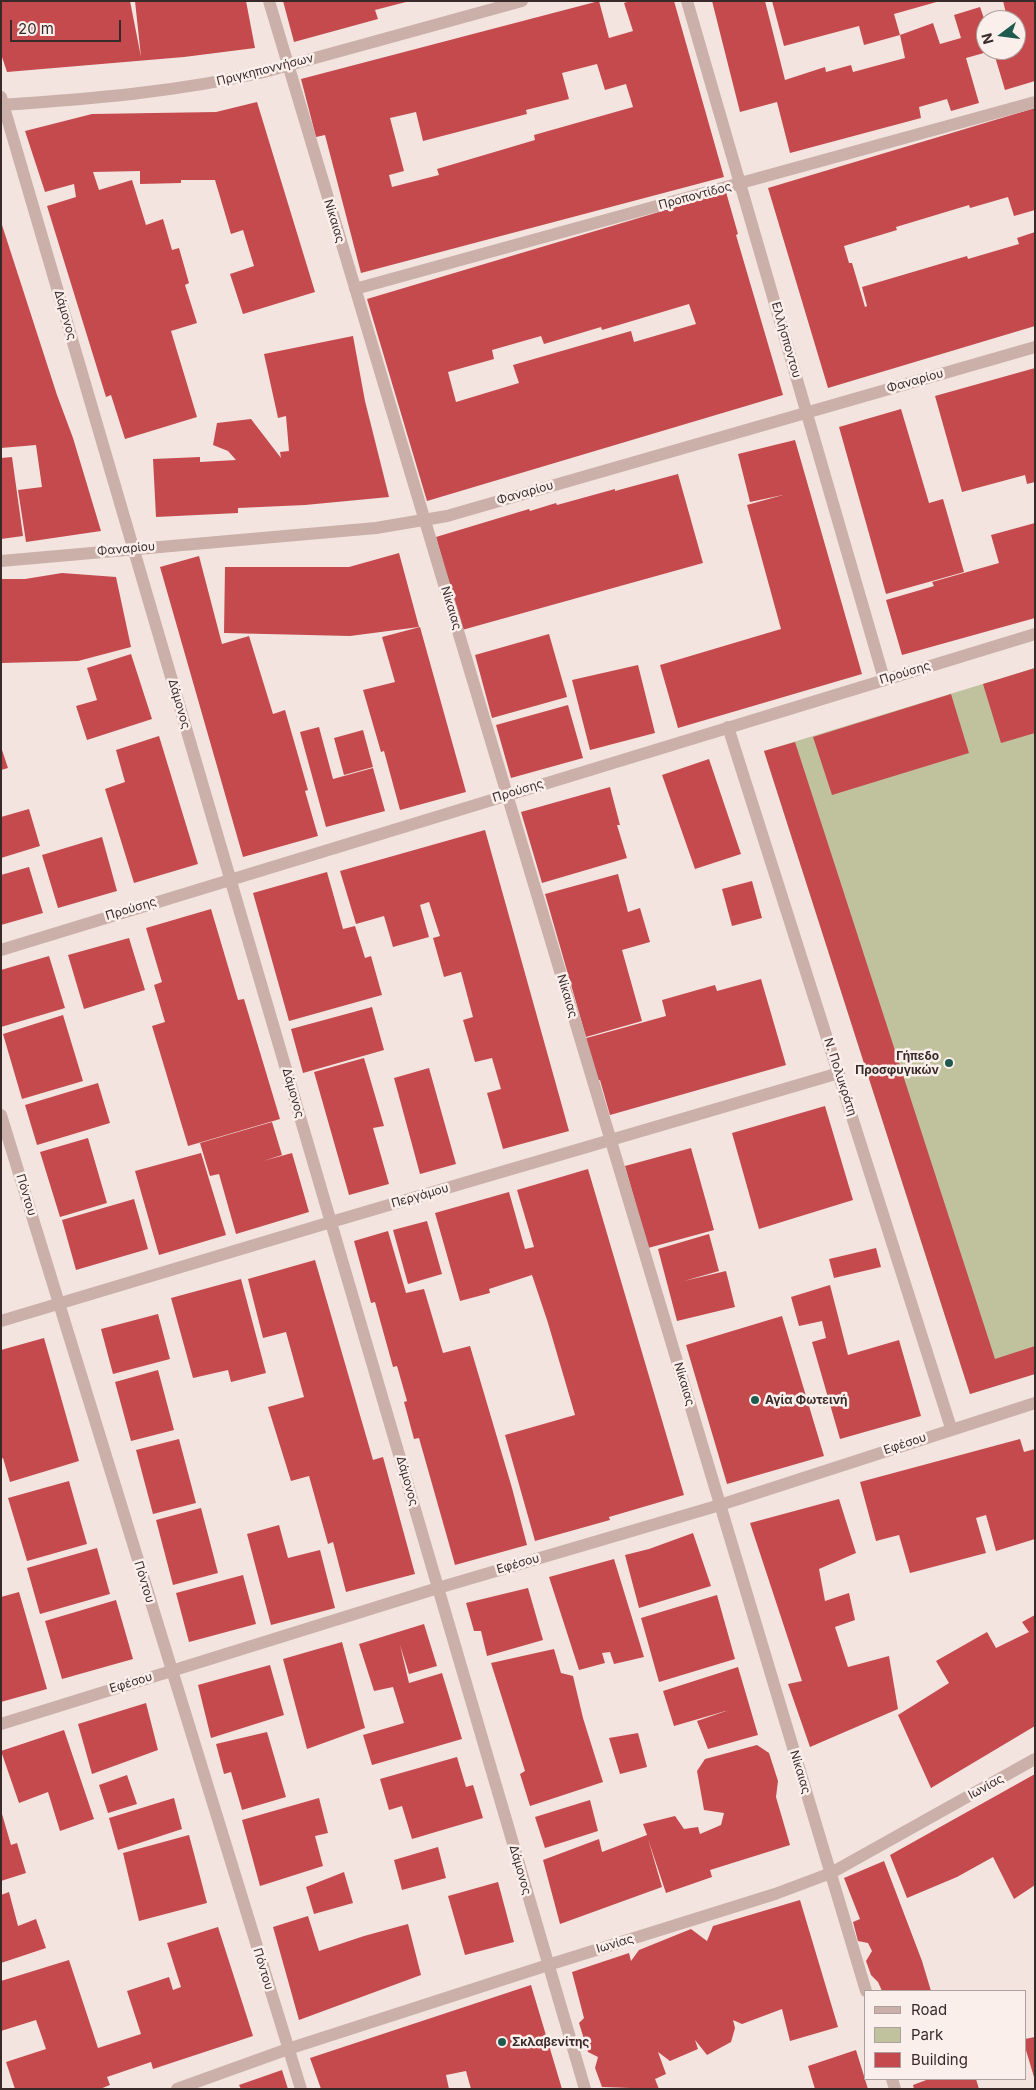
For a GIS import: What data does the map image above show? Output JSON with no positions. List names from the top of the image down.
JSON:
{
  "streets": {
    "street": [
      "Πριγκηποννήσων",
      "Προποντίδος",
      "Νίκαιας",
      "Δάμονος",
      "Ελλήσποντου",
      "Φαναρίου",
      "Προύσης",
      "Ν. Πολυκράτη",
      "Πόντου",
      "Περγάμου",
      "Εφέσου",
      "Ιωνίας"
    ]
  },
  "crossings": [
    ["Πριγκηποννήσων", "Νίκαιας"],
    ["Πριγκηποννήσων", "Δάμονος"],
    ["Προποντίδος", "Νίκαιας"],
    ["Προποντίδος", "Ελλήσποντου"],
    ["Νίκαιας", "Φαναρίου"],
    ["Νίκαιας", "Προύσης"],
    ["Νίκαιας", "Περγάμου"],
    ["Νίκαιας", "Εφέσου"],
    ["Νίκαιας", "Ιωνίας"],
    ["Δάμονος", "Φαναρίου"],
    ["Δάμονος", "Προύσης"],
    ["Δάμονος", "Περγάμου"],
    ["Δάμονος", "Εφέσου"],
    ["Δάμονος", "Ιωνίας"],
    ["Ελλήσποντου", "Φαναρίου"],
    ["Ελλήσποντου", "Προύσης"],
    ["Προύσης", "Ν. Πολυκράτη"],
    ["Ν. Πολυκράτη", "Περγάμου"],
    ["Ν. Πολυκράτη", "Εφέσου"],
    ["Πόντου", "Περγάμου"],
    ["Πόντου", "Εφέσου"],
    ["Πόντου", "Ιωνίας"]
  ],
  "places": ["Γήπεδο Προσφυγικών", "Αγία Φωτεινή", "Σκλαβενίτης"],
  "legend": ["Road", "Park", "Building"],
  "scale_bar": "20 m",
  "north": "left"
}
